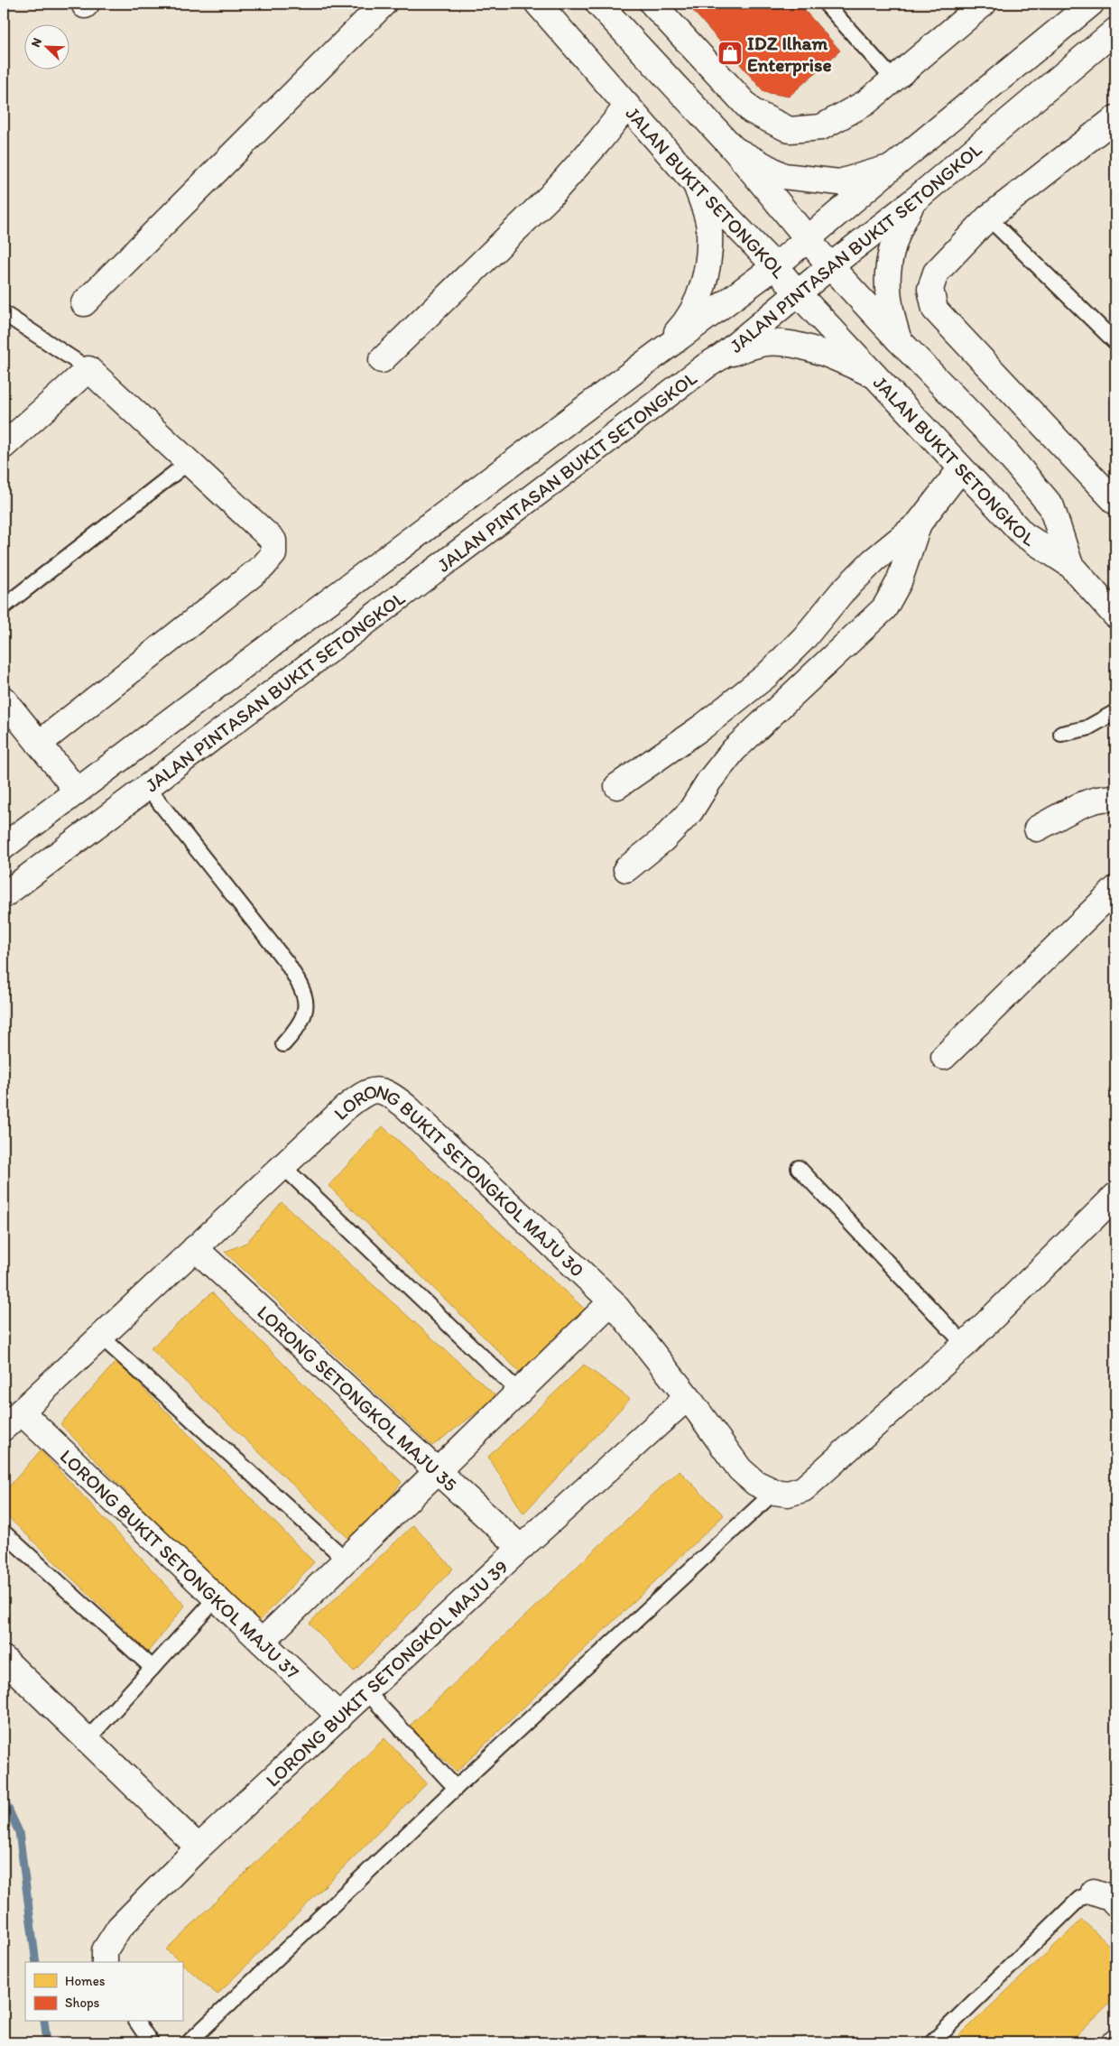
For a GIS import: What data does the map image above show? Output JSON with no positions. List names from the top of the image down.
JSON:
{
  "streets": {
    "street": [
      "JALAN BUKIT SETONGKOL",
      "JALAN PINTASAN BUKIT SETONGKOL",
      "LORONG BUKIT SETONGKOL MAJU 30",
      "LORONG SETONGKOL MAJU 35",
      "LORONG BUKIT SETONGKOL MAJU 37",
      "LORONG BUKIT SETONGKOL MAJU 39"
    ]
  },
  "crossings": [
    ["JALAN BUKIT SETONGKOL", "JALAN PINTASAN BUKIT SETONGKOL"],
    ["LORONG BUKIT SETONGKOL MAJU 30", "LORONG SETONGKOL MAJU 35"],
    ["LORONG BUKIT SETONGKOL MAJU 30", "LORONG BUKIT SETONGKOL MAJU 37"],
    ["LORONG BUKIT SETONGKOL MAJU 30", "LORONG BUKIT SETONGKOL MAJU 39"],
    ["LORONG SETONGKOL MAJU 35", "LORONG BUKIT SETONGKOL MAJU 39"],
    ["LORONG BUKIT SETONGKOL MAJU 37", "LORONG BUKIT SETONGKOL MAJU 39"]
  ],
  "places": {
    "shop": ["IDZ Ilham Enterprise"]
  },
  "legend": ["Homes", "Shops"],
  "north": "top left"
}
